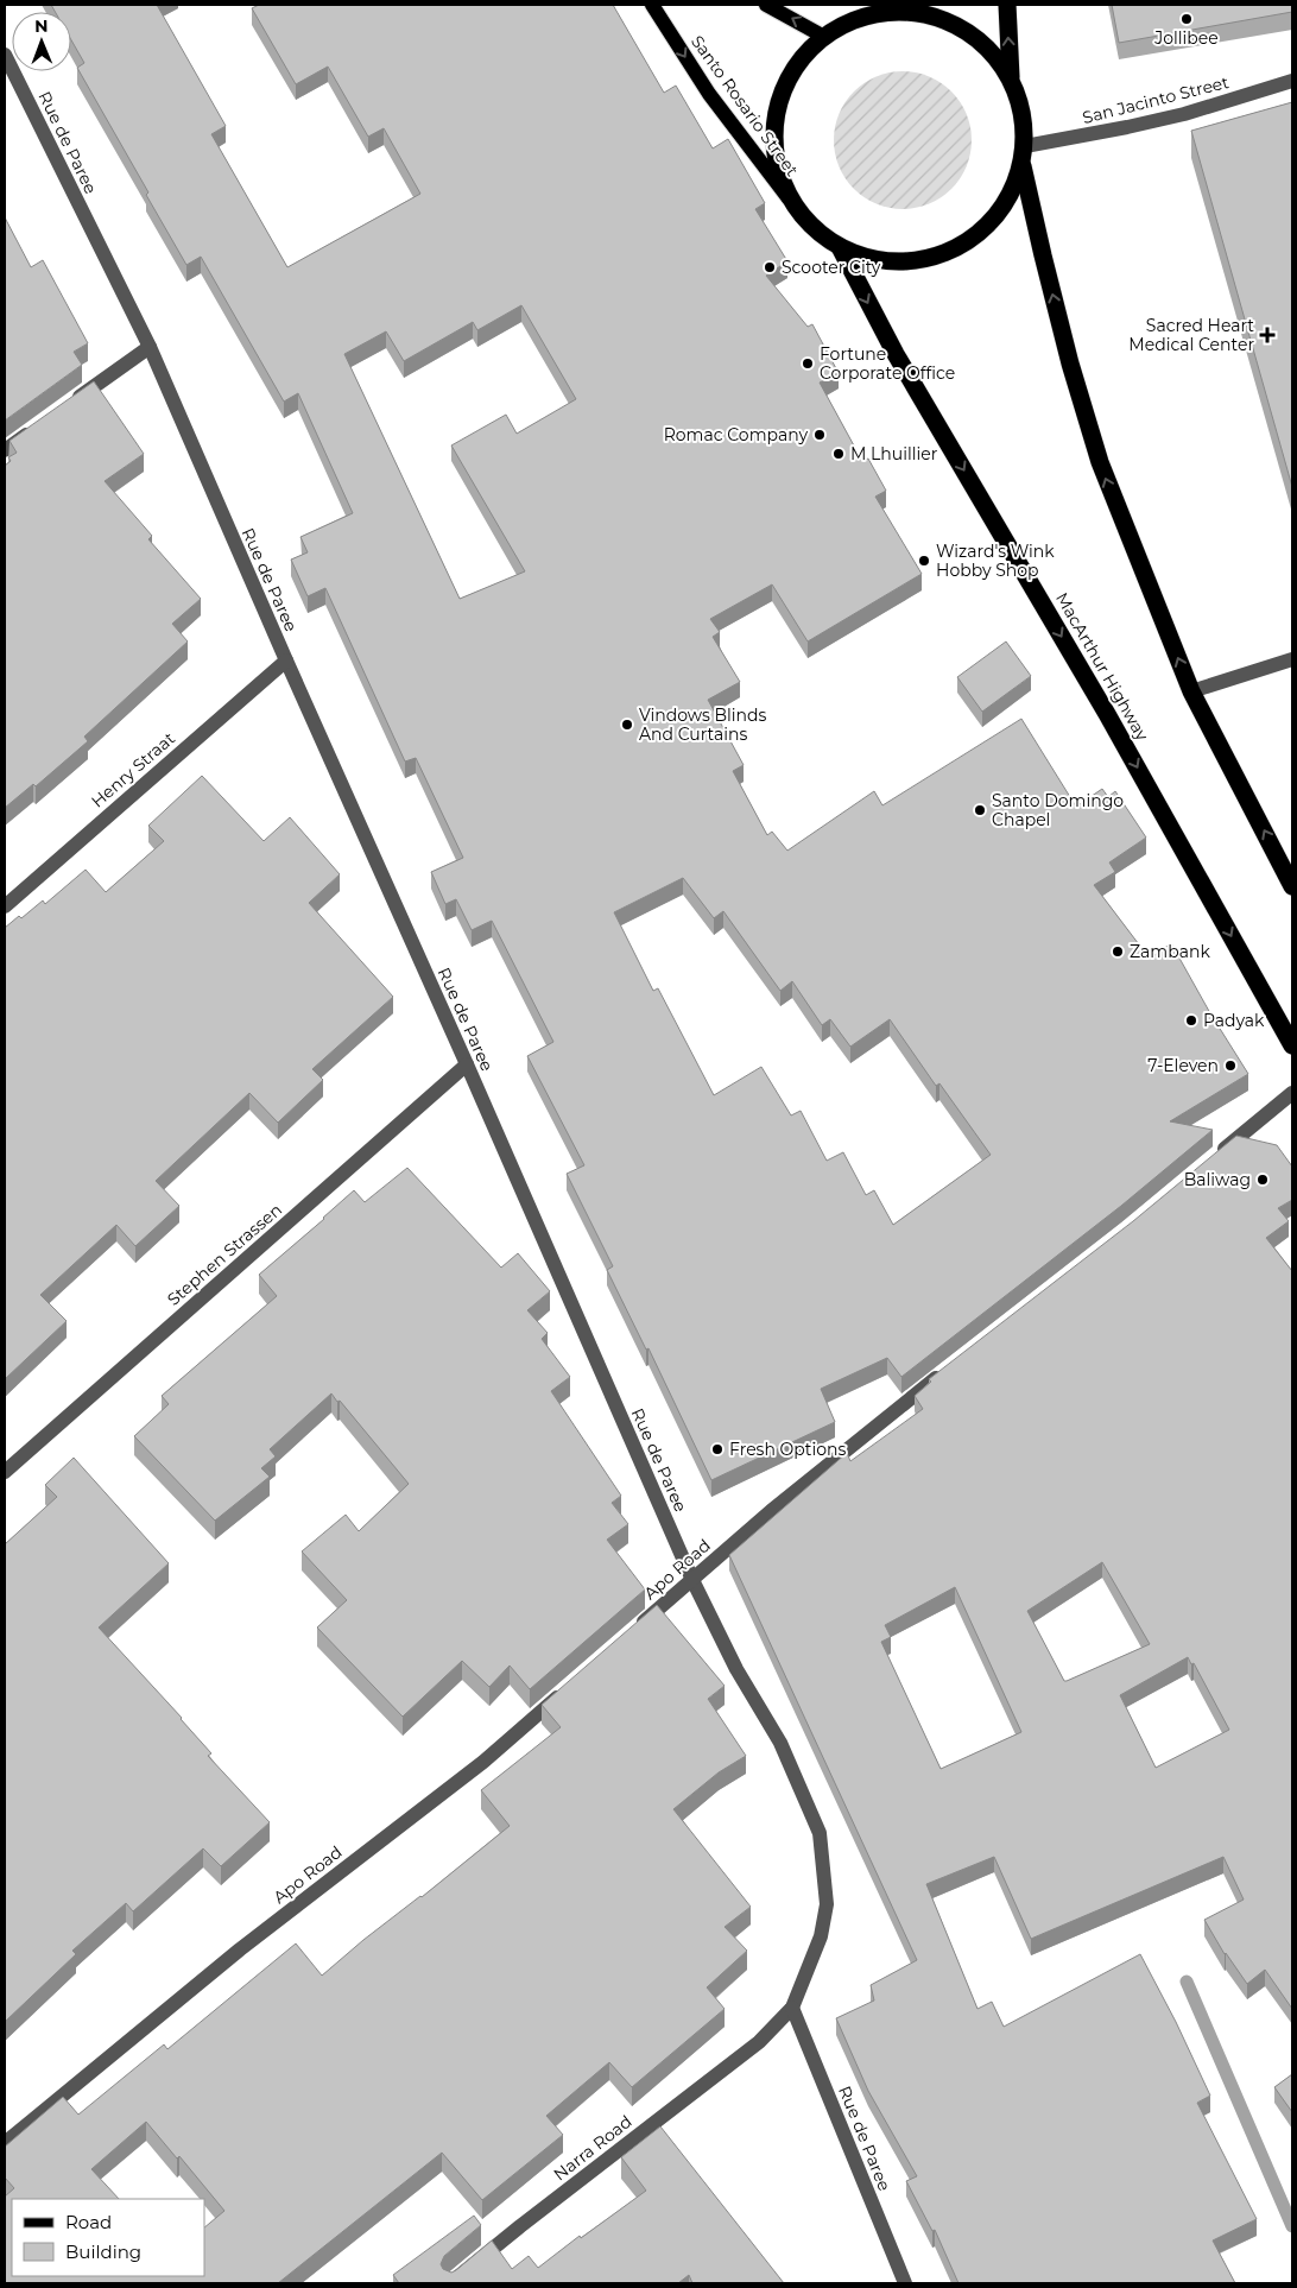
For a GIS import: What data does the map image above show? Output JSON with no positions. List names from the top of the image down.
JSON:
{
  "streets": {
    "highway": ["MacArthur Highway"],
    "main road": ["Santo Rosario Street"],
    "street": [
      "San Jacinto Street",
      "Rue de Paree",
      "Henry Straat",
      "Stephen Strassen",
      "Apo Road",
      "Narra Road"
    ]
  },
  "crossings": [
    ["Rue de Paree", "Henry Straat"],
    ["Rue de Paree", "Stephen Strassen"],
    ["Rue de Paree", "Apo Road"],
    ["Rue de Paree", "Narra Road"]
  ],
  "one_way": ["Santo Rosario Street"],
  "places": {
    "other": [
      "Jollibee",
      "Scooter City",
      "Fortune Corporate Office",
      "Romac Company",
      "M Lhuillier",
      "Wizard's Wink Hobby Shop",
      "Vindows Blinds And Curtains",
      "Santo Domingo Chapel",
      "Zambank",
      "Padyak",
      "7-Eleven",
      "Baliwag",
      "Fresh Options"
    ],
    "health": ["Sacred Heart Medical Center"]
  },
  "legend": ["Road", "Building"],
  "north": "top"
}
